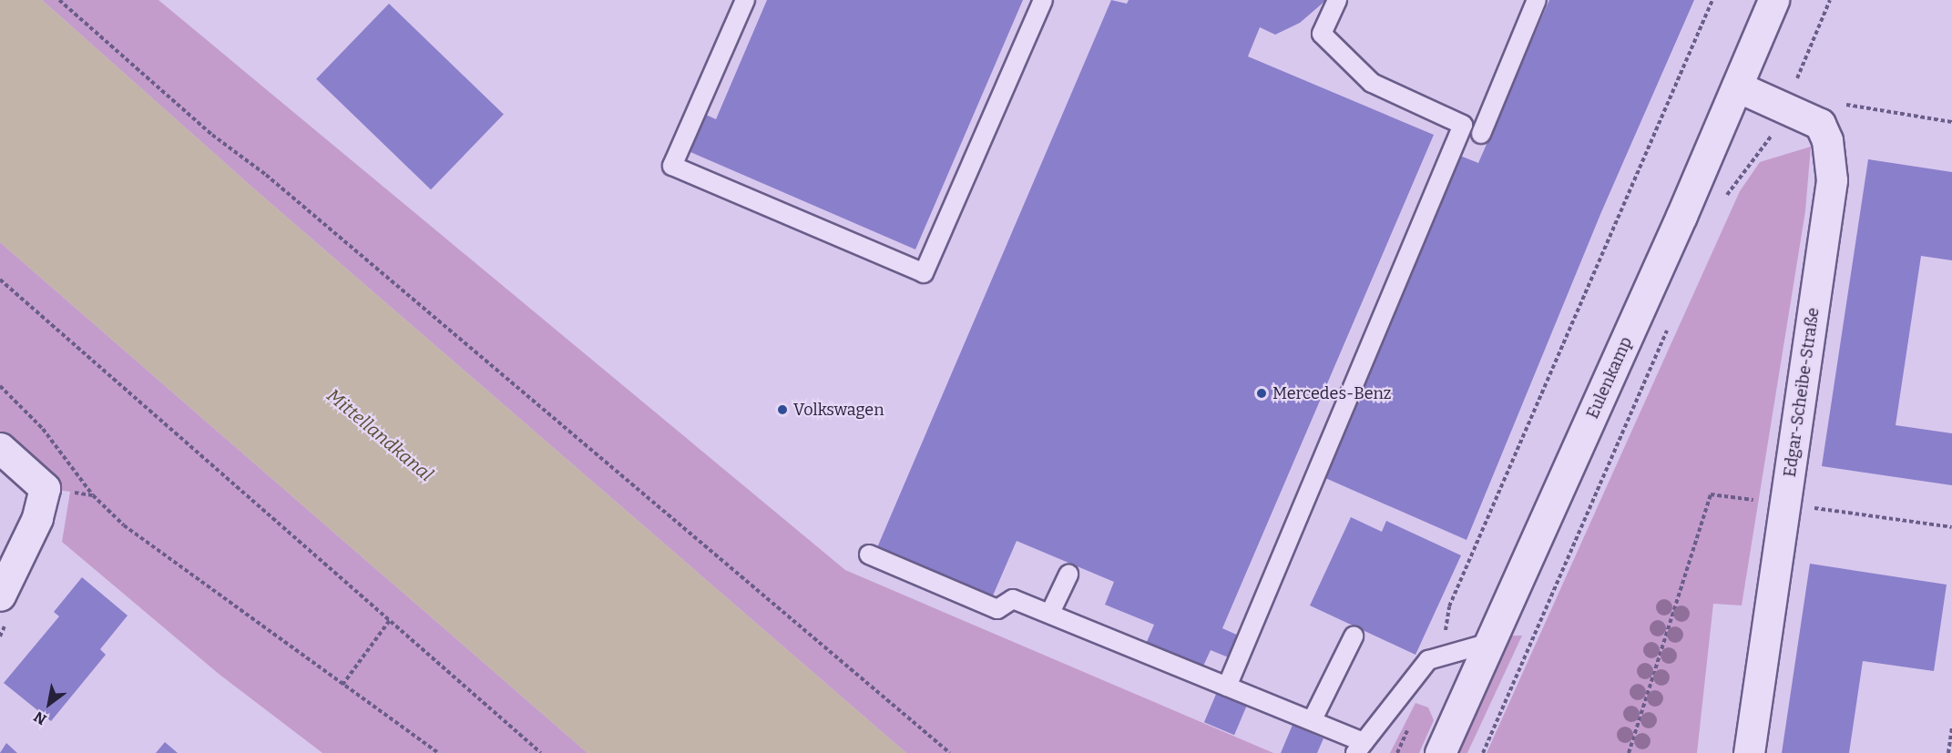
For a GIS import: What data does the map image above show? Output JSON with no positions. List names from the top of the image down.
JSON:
{
  "streets": {
    "street": ["Eulenkamp", "Edgar-Scheibe-Straße"]
  },
  "crossings": [
    ["Eulenkamp", "Edgar-Scheibe-Straße"]
  ],
  "water": ["Mittellandkanal"],
  "places": ["Mercedes-Benz", "Volkswagen"],
  "north": "bottom left"
}
